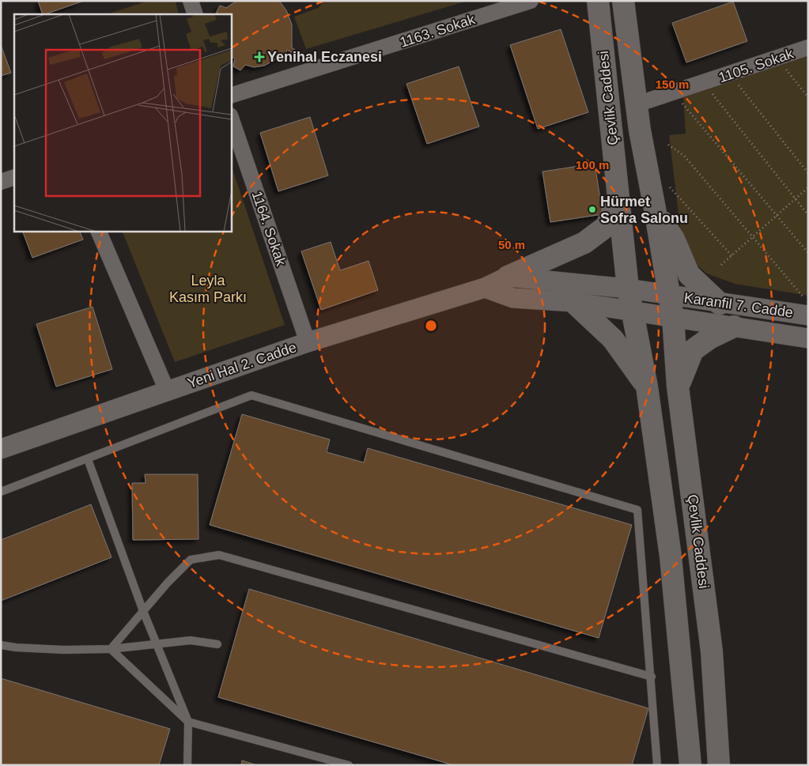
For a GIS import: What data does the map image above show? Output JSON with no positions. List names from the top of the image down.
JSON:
{
  "streets": {
    "main road": ["Çevlik Caddesi"],
    "street": [
      "1163. Sokak",
      "1105. Sokak",
      "1164. Sokak",
      "Karanfil 7. Cadde",
      "Yeni Hal 2. Cadde"
    ]
  },
  "crossings": [
    ["1105. Sokak", "Çevlik Caddesi"],
    ["Çevlik Caddesi", "Karanfil 7. Cadde"],
    ["1164. Sokak", "Yeni Hal 2. Cadde"],
    ["Karanfil 7. Cadde", "Yeni Hal 2. Cadde"]
  ],
  "parks": ["Leyla Kasım Parkı"],
  "places": {
    "health": ["Yenihal Eczanesi"],
    "other": ["Hürmet Sofra Salonu"]
  },
  "rings": ["150 m", "100 m", "50 m"]
}
